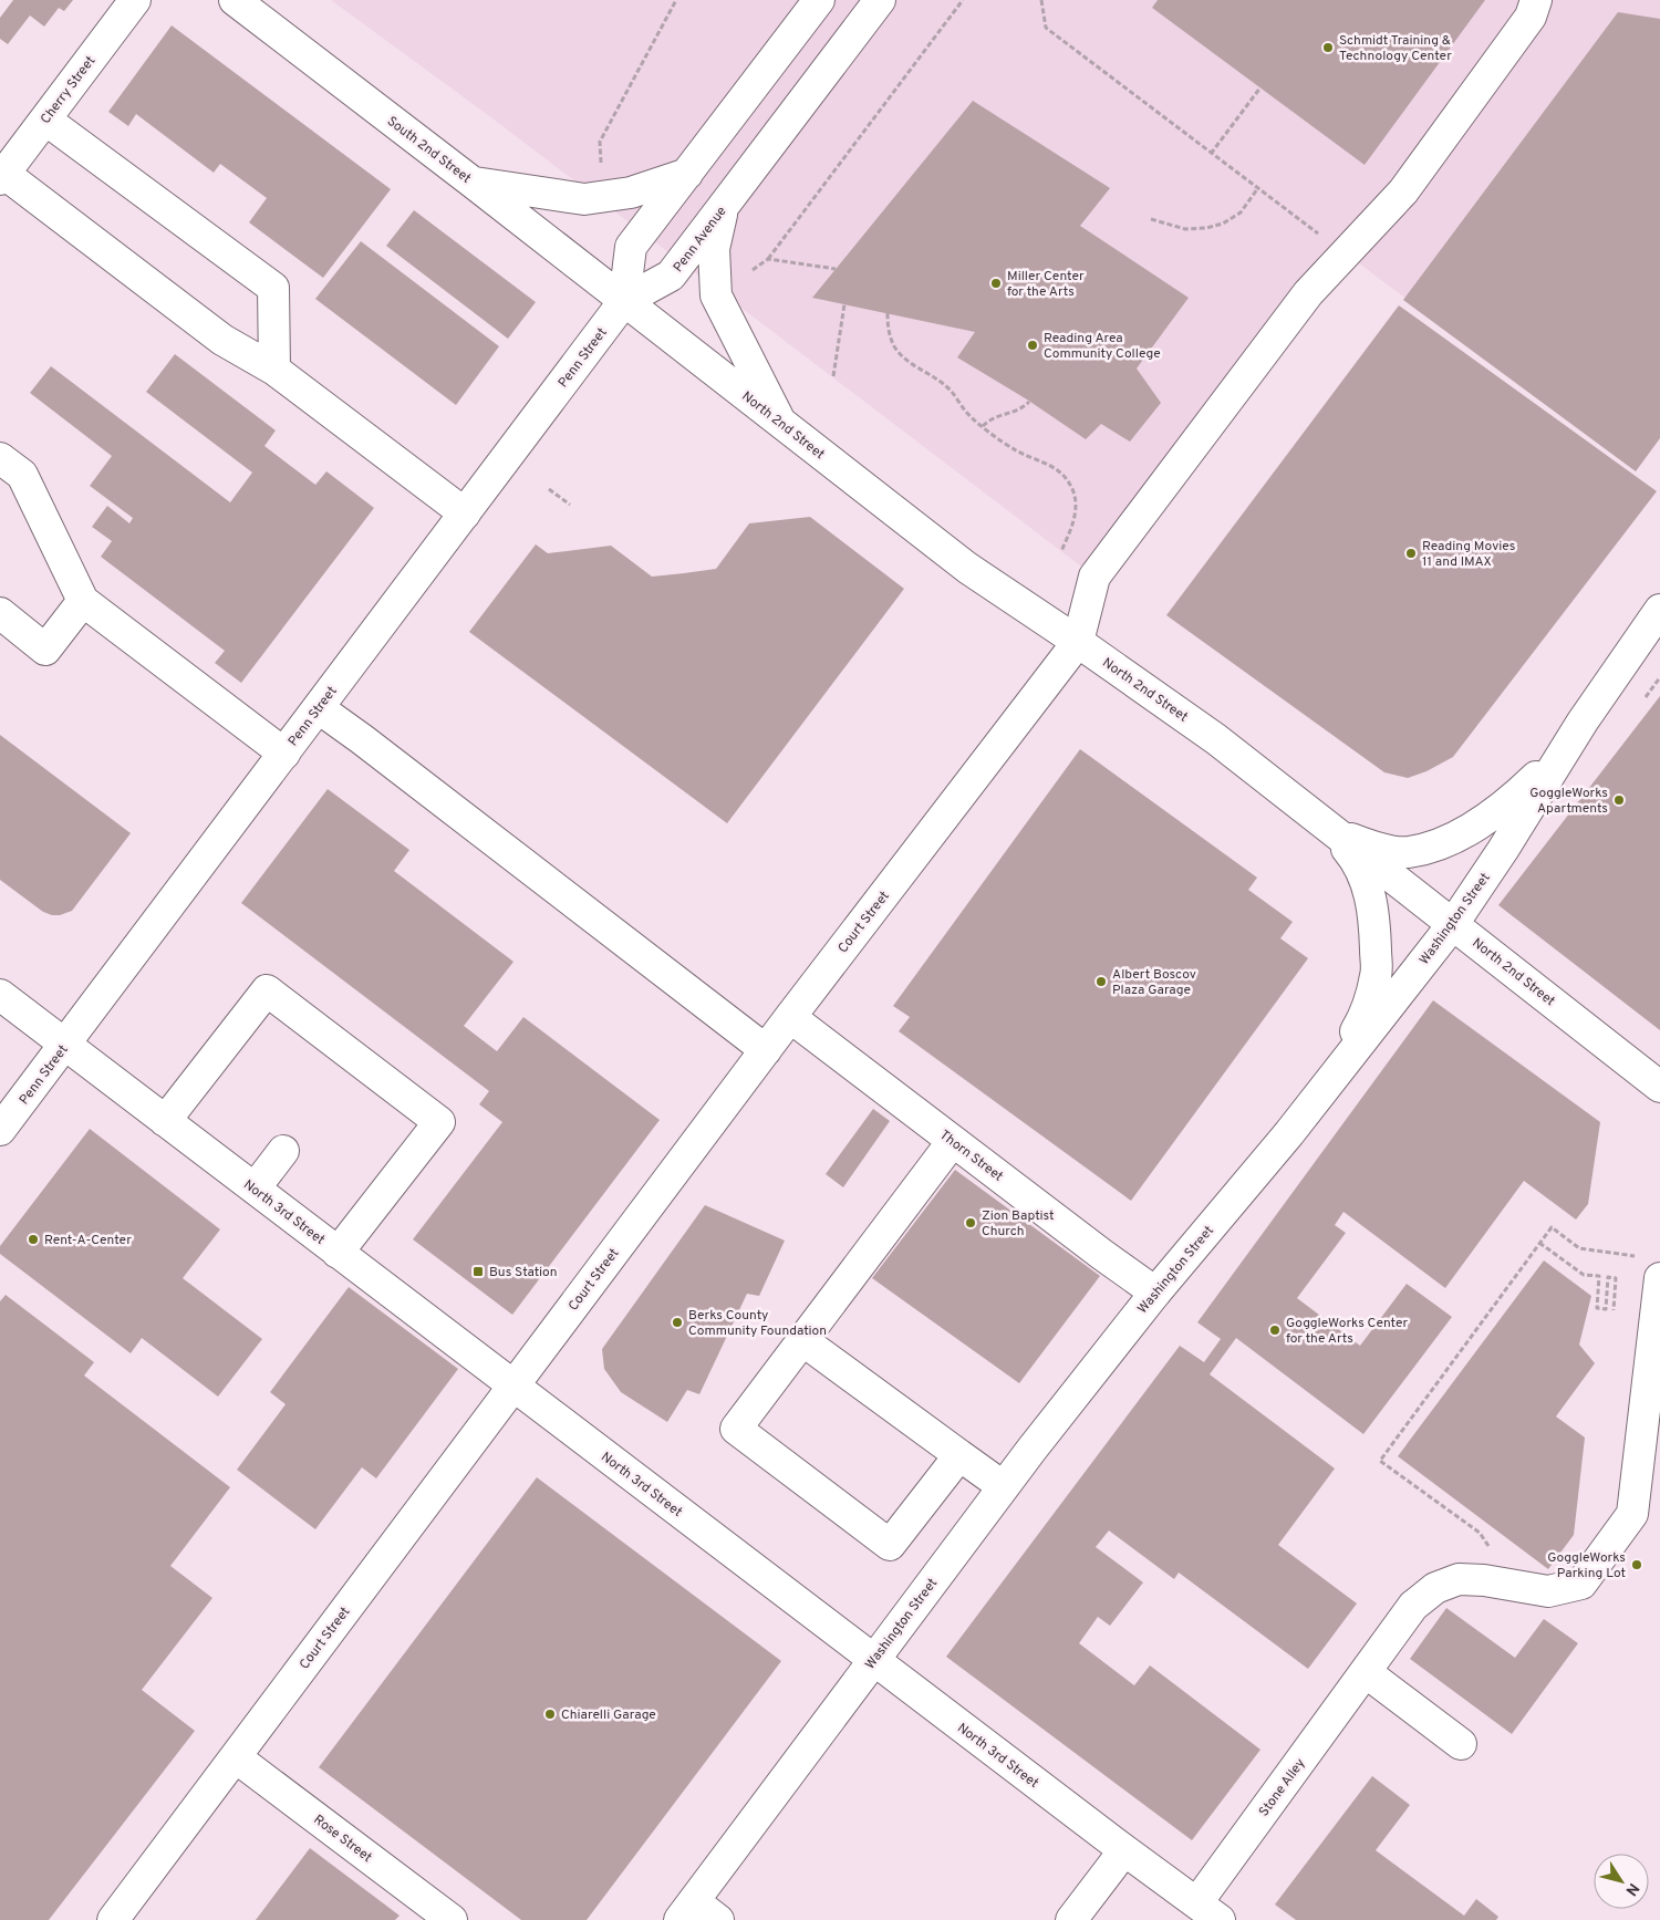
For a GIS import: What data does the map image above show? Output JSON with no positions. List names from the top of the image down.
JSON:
{
  "streets": {
    "main road": [
      "Cherry Street",
      "South 2nd Street",
      "Penn Avenue",
      "Penn Street",
      "North 2nd Street",
      "Washington Street",
      "Court Street",
      "Thorn Street",
      "North 3rd Street",
      "Stone Alley",
      "Rose Street"
    ]
  },
  "crossings": [
    ["South 2nd Street", "Penn Avenue"],
    ["South 2nd Street", "Penn Street"],
    ["South 2nd Street", "North 2nd Street"],
    ["Penn Avenue", "Penn Street"],
    ["Penn Avenue", "North 2nd Street"],
    ["Penn Street", "North 2nd Street"],
    ["Penn Street", "North 3rd Street"],
    ["North 2nd Street", "Washington Street"],
    ["North 2nd Street", "Court Street"],
    ["Washington Street", "Thorn Street"],
    ["Washington Street", "North 3rd Street"],
    ["Court Street", "Thorn Street"],
    ["Court Street", "North 3rd Street"],
    ["Court Street", "Rose Street"],
    ["North 3rd Street", "Stone Alley"]
  ],
  "places": {
    "other": [
      "Schmidt Training & Technology Center",
      "Miller Center for the Arts",
      "Reading Area Community College",
      "Reading Movies 11 and IMAX",
      "GoggleWorks Apartments",
      "Albert Boscov Plaza Garage",
      "Zion Baptist Church",
      "Rent-A-Center",
      "Berks County Community Foundation",
      "GoggleWorks Center for the Arts",
      "GoggleWorks Parking Lot",
      "Chiarelli Garage"
    ],
    "transit": ["Bus Station"]
  },
  "north": "bottom right"
}
